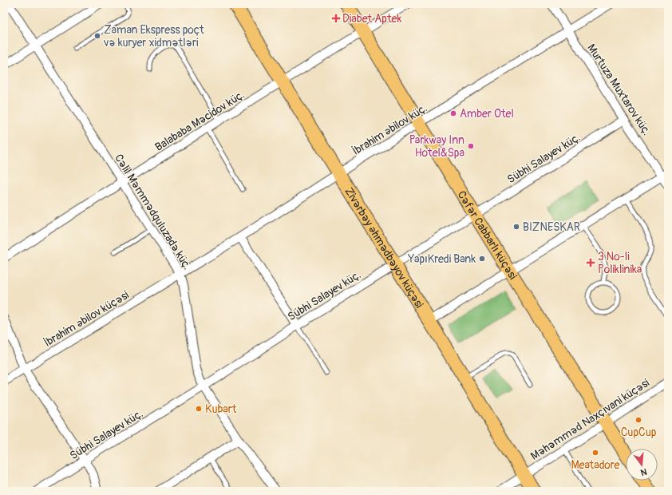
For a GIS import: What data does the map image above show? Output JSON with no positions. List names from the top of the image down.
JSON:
{
  "streets": {
    "main road": ["Cəfər Cabbarlı küçəsi", "Zivərbəy Əhmədbəyov küçəsi"],
    "street": [
      "Murtuza Muxtarov küç.",
      "Balababa Məcidov küç.",
      "İbrahim Əbilov küç.",
      "Sübhi Salayev küç.",
      "Cəlil Məmmədquluzadə küç.",
      "İbrahim Əbilov küçəsi",
      "Məhəmməd Naxçıvani küçəsi"
    ]
  },
  "crossings": [
    ["Murtuza Muxtarov küç.", "İbrahim Əbilov küç."],
    ["Murtuza Muxtarov küç.", "Sübhi Salayev küç."],
    ["Balababa Məcidov küç.", "Cəlil Məmmədquluzadə küç."],
    ["Balababa Məcidov küç.", "Cəfər Cabbarlı küçəsi"],
    ["Balababa Məcidov küç.", "Zivərbəy Əhmədbəyov küçəsi"],
    ["İbrahim Əbilov küç.", "Cəlil Məmmədquluzadə küç."],
    ["İbrahim Əbilov küç.", "Cəfər Cabbarlı küçəsi"],
    ["İbrahim Əbilov küç.", "Zivərbəy Əhmədbəyov küçəsi"],
    ["İbrahim Əbilov küç.", "İbrahim Əbilov küçəsi"],
    ["Sübhi Salayev küç.", "Cəlil Məmmədquluzadə küç."],
    ["Sübhi Salayev küç.", "Cəfər Cabbarlı küçəsi"],
    ["Sübhi Salayev küç.", "Zivərbəy Əhmədbəyov küçəsi"],
    ["Cəlil Məmmədquluzadə küç.", "İbrahim Əbilov küçəsi"],
    ["Cəfər Cabbarlı küçəsi", "Məhəmməd Naxçıvani küçəsi"],
    ["Zivərbəy Əhmədbəyov küçəsi", "Məhəmməd Naxçıvani küçəsi"]
  ],
  "places": {
    "health": ["Diabet Aptek", "3 №-li Poliklinika"],
    "other": [
      "Zaman Ekspress poçt və kuryer xidmətləri",
      "Amber Otel",
      "Parkway Inn Hotel&Spa",
      "BIZNESKAR",
      "YapıKredi Bank",
      "Kubart",
      "CupCup",
      "Meatadore"
    ]
  },
  "north": "bottom"
}
